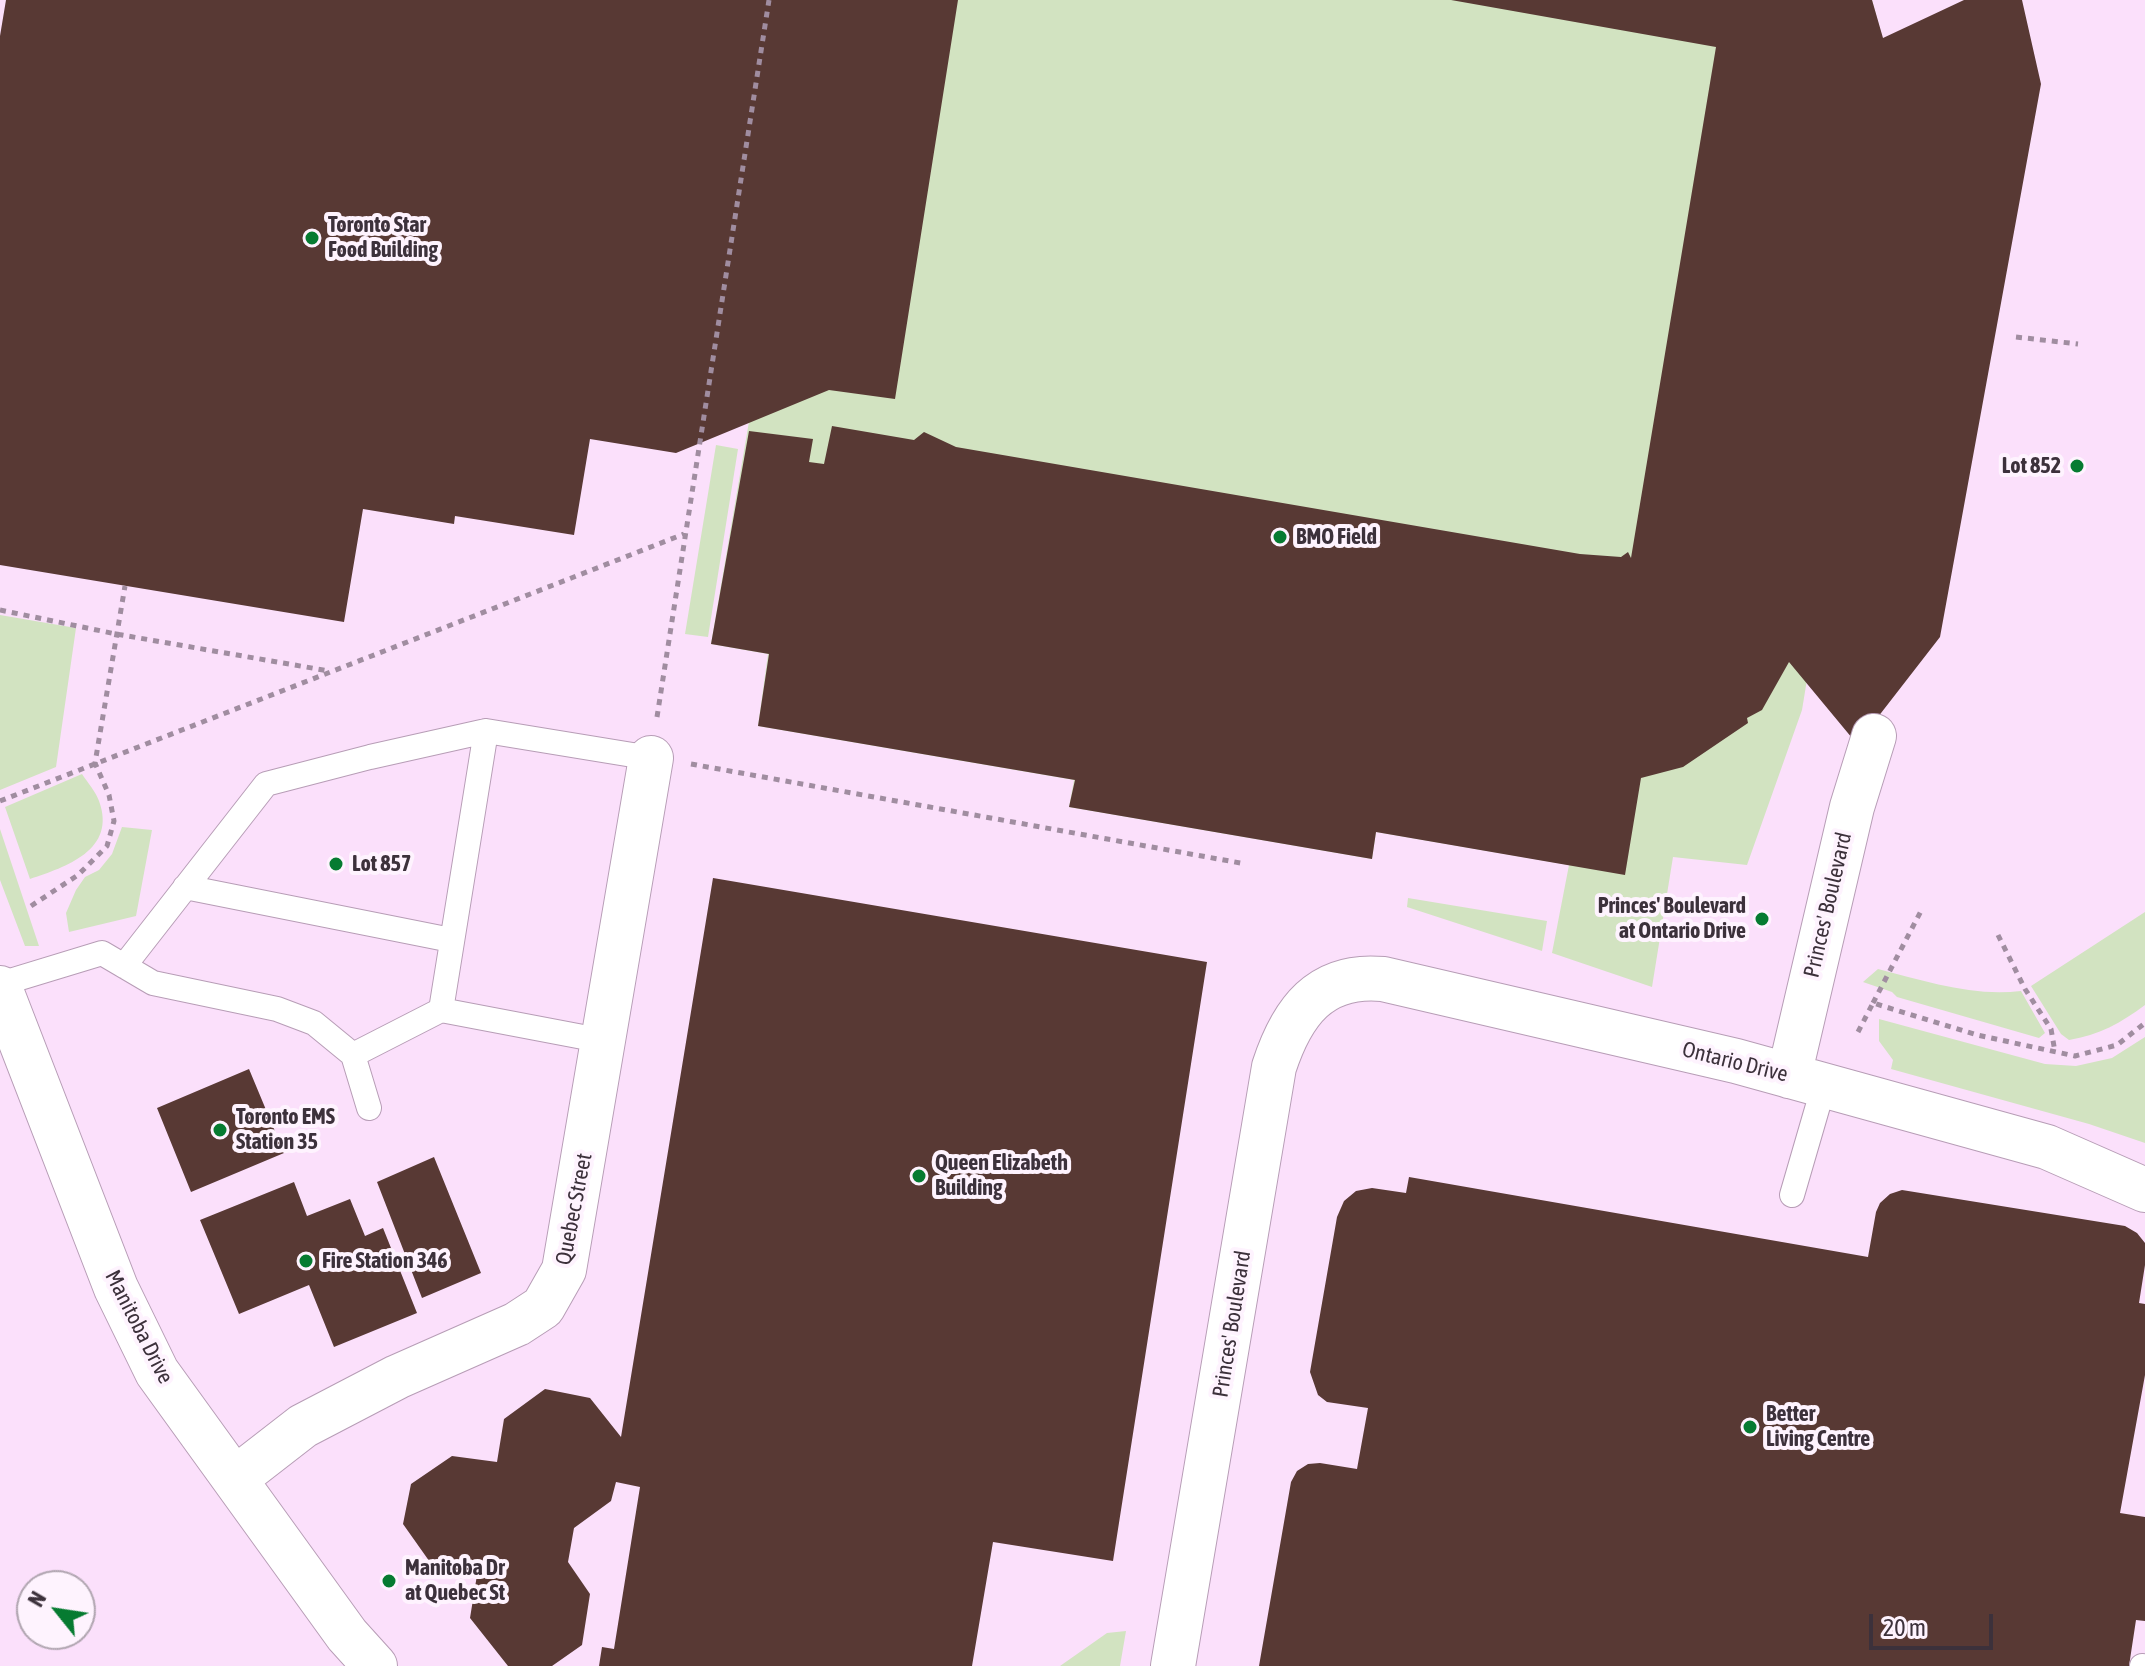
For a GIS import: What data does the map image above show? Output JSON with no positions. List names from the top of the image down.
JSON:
{
  "streets": {
    "street": [
      "Princes' Boulevard",
      "Ontario Drive",
      "Quebec Street",
      "Manitoba Drive"
    ]
  },
  "crossings": [
    ["Princes' Boulevard", "Ontario Drive"],
    ["Quebec Street", "Manitoba Drive"]
  ],
  "places": [
    "Toronto Star Food Building",
    "Lot 852",
    "BMO Field",
    "Lot 857",
    "Princes' Boulevard at Ontario Drive",
    "Toronto EMS Station 35",
    "Queen Elizabeth Building",
    "Fire Station 346",
    "Better Living Centre",
    "Manitoba Dr at Quebec St"
  ],
  "scale_bar": "20 m",
  "north": "top left"
}
